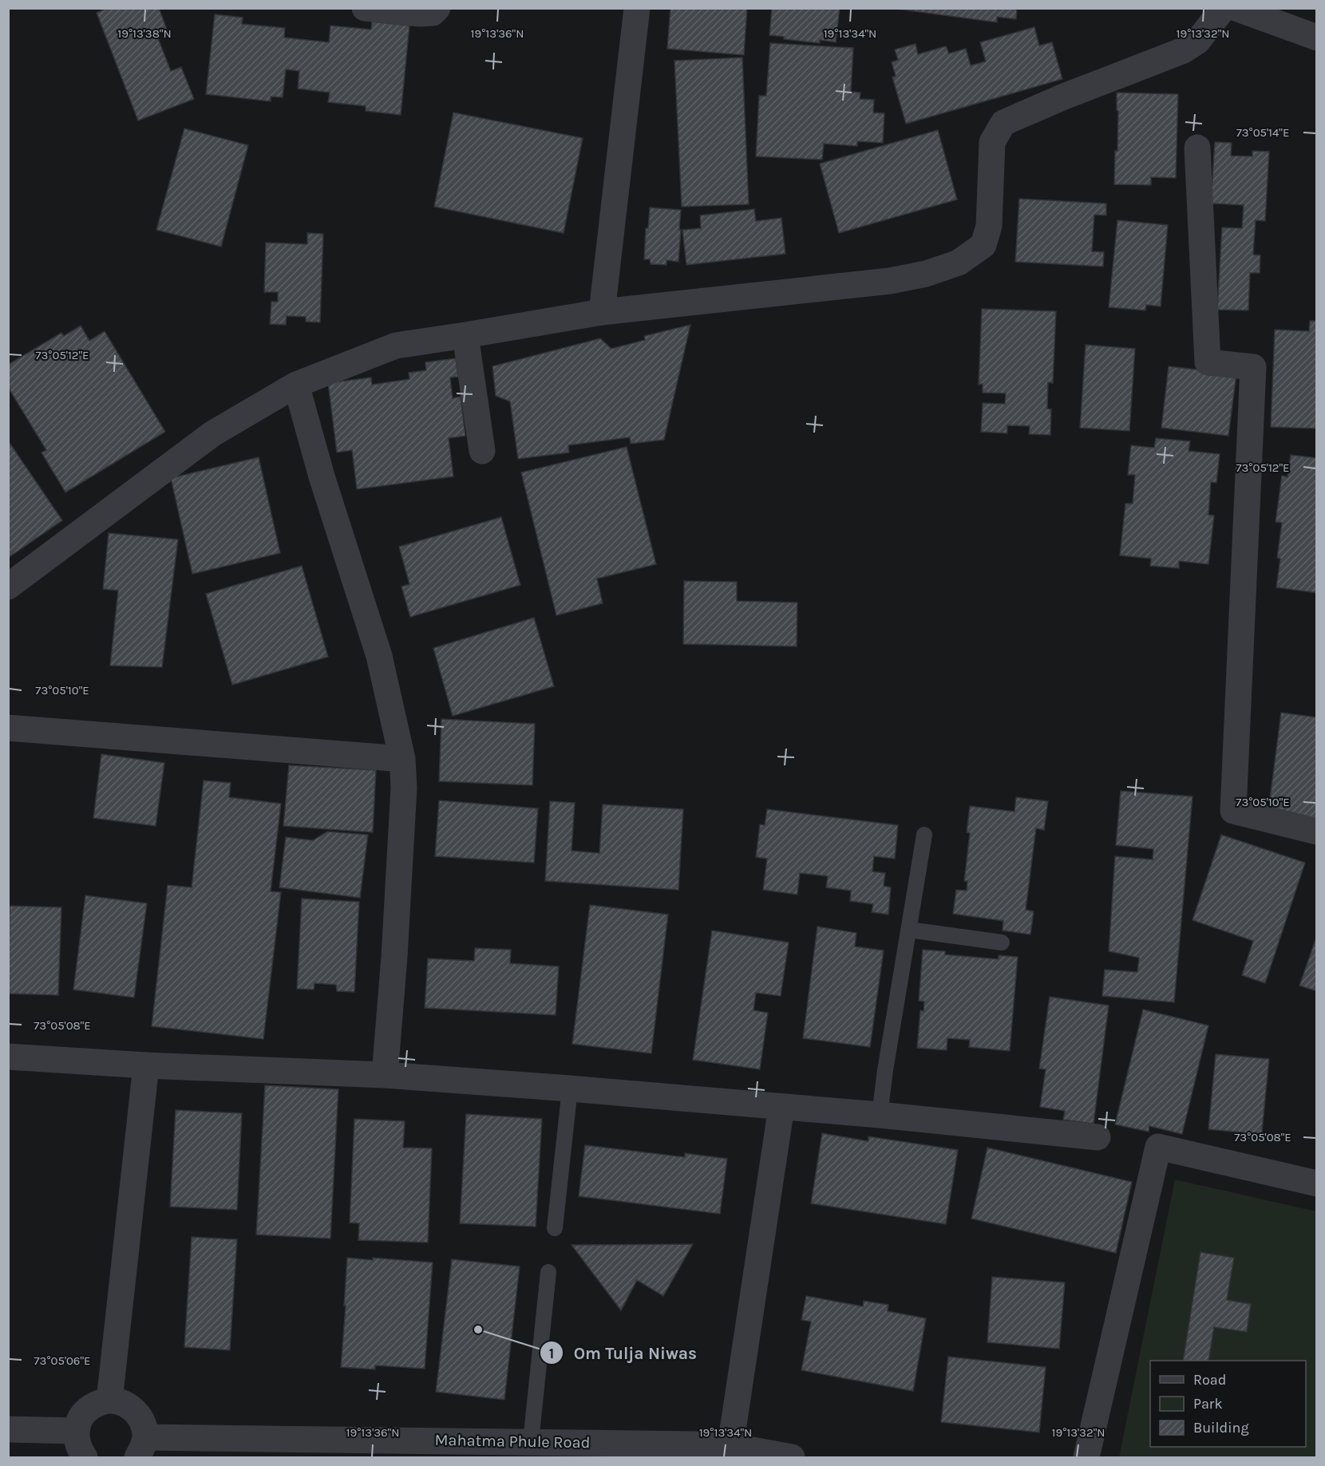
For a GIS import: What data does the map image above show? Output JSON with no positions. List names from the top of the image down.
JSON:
{
  "streets": {
    "street": ["Mahatma Phule Road"]
  },
  "places": ["Om Tulja Niwas"],
  "legend": ["Road", "Park", "Building"],
  "coordinates": [
    "19°13'38\"N",
    "19°13'36\"N",
    "19°13'34\"N",
    "19°13'32\"N",
    "73°05'14\"E",
    "73°05'12\"E",
    "73°05'10\"E",
    "73°05'08\"E",
    "73°05'06\"E"
  ]
}
